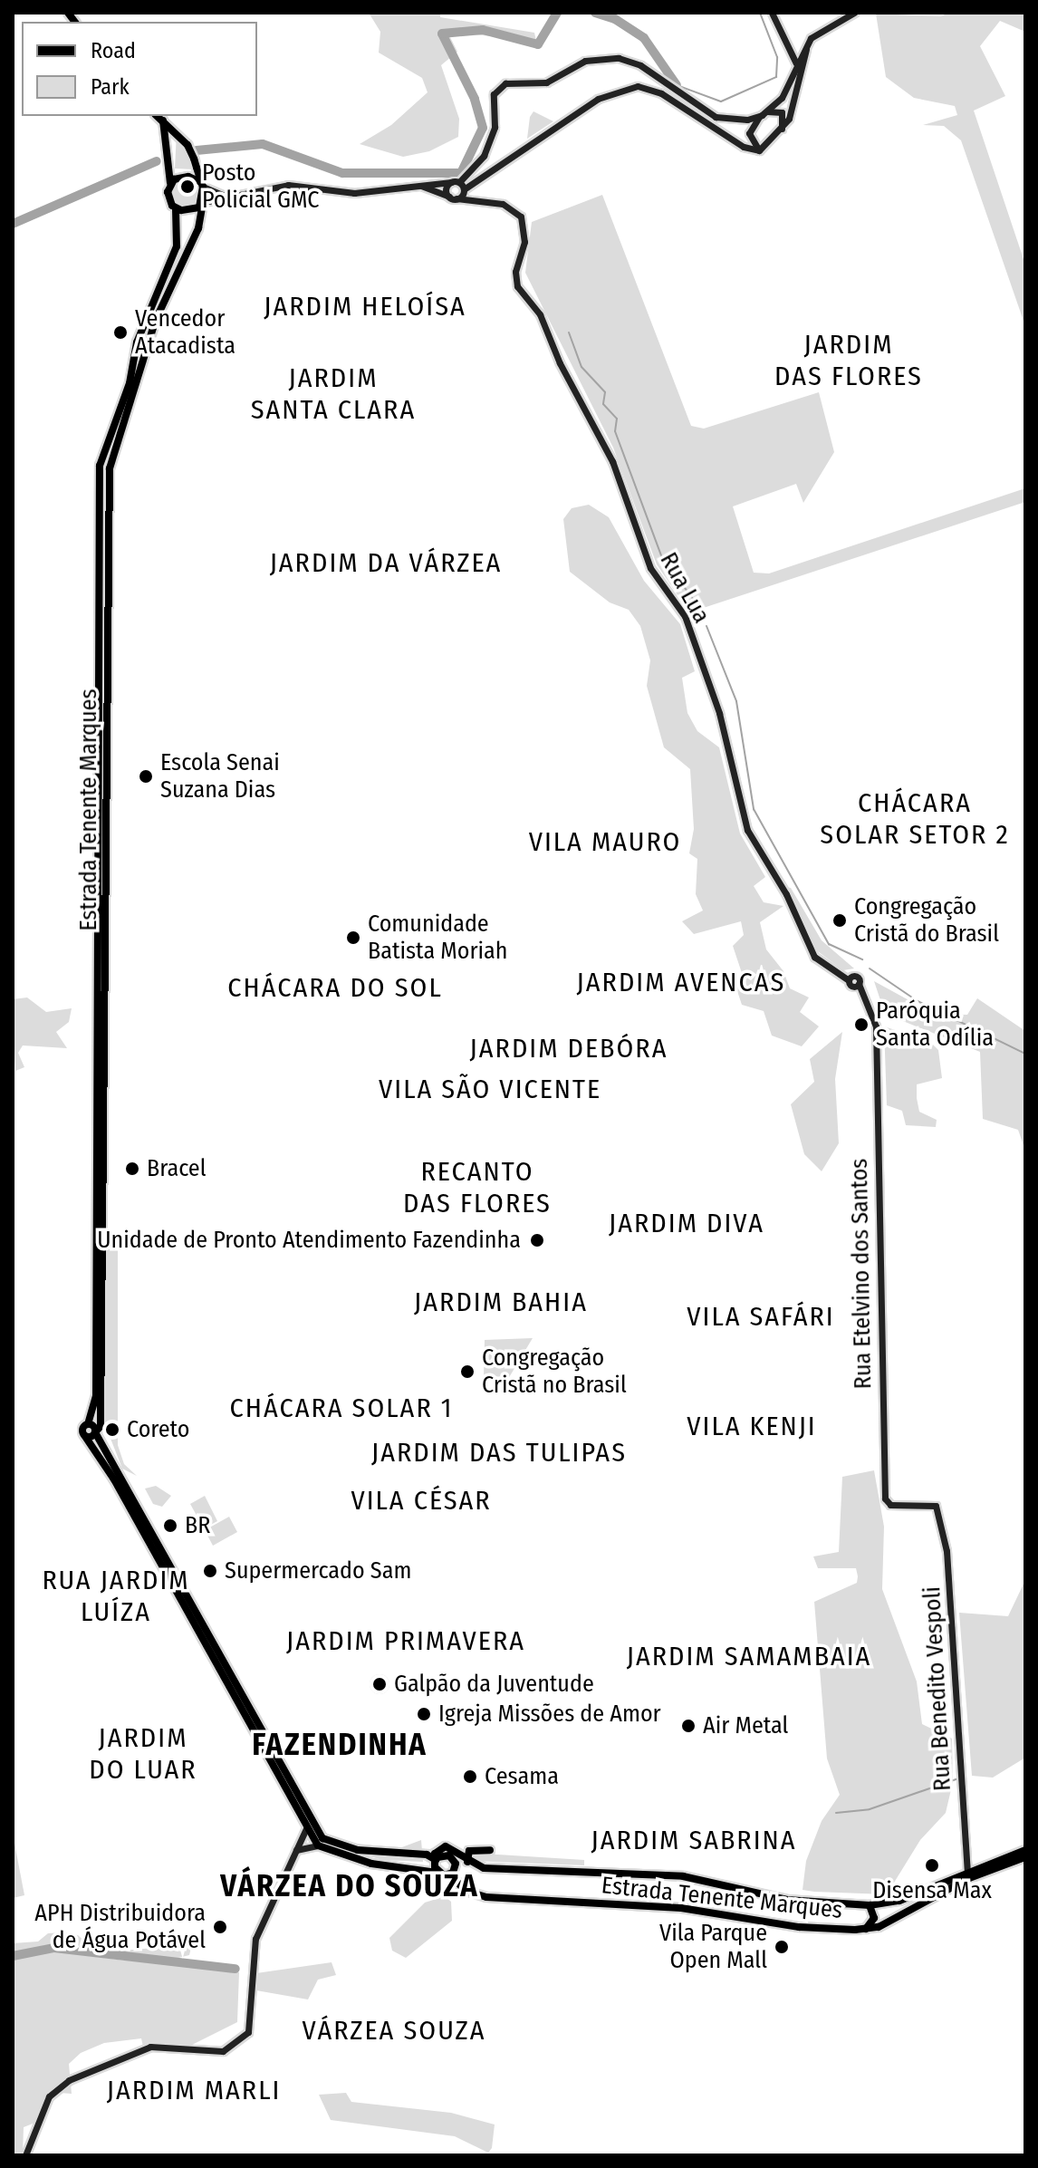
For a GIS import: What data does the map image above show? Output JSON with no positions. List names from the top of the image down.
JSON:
{
  "streets": {
    "main road": ["Estrada Tenente Marques"],
    "street": ["Rua Lua", "Rua Etelvino dos Santos", "Rua Benedito Vespoli"]
  },
  "crossings": [
    ["Rua Lua", "Rua Etelvino dos Santos"],
    ["Estrada Tenente Marques", "Rua Benedito Vespoli"],
    ["Rua Etelvino dos Santos", "Rua Benedito Vespoli"]
  ],
  "districts": [
    "JARDIM HELOÍSA",
    "JARDIM DAS FLORES",
    "JARDIM SANTA CLARA",
    "JARDIM DA VÁRZEA",
    "CHÁCARA SOLAR SETOR 2",
    "VILA MAURO",
    "JARDIM AVENCAS",
    "CHÁCARA DO SOL",
    "JARDIM DEBÓRA",
    "VILA SÃO VICENTE",
    "RECANTO DAS FLORES",
    "JARDIM DIVA",
    "JARDIM BAHIA",
    "VILA SAFÁRI",
    "CHÁCARA SOLAR 1",
    "VILA KENJI",
    "JARDIM DAS TULIPAS",
    "VILA CÉSAR",
    "RUA JARDIM LUÍZA",
    "JARDIM PRIMAVERA",
    "JARDIM SAMAMBAIA",
    "JARDIM DO LUAR",
    "FAZENDINHA",
    "JARDIM SABRINA",
    "VÁRZEA DO SOUZA",
    "VÁRZEA SOUZA",
    "JARDIM MARLI"
  ],
  "places": [
    "Posto Policial GMC",
    "Vencedor Atacadista",
    "Escola Senai Suzana Dias",
    "Congregação Cristã do Brasil",
    "Comunidade Batista Moriah",
    "Paróquia Santa Odília",
    "Bracel",
    "Unidade de Pronto Atendimento Fazendinha",
    "Congregação Cristã no Brasil",
    "Coreto",
    "BR",
    "Supermercado Sam",
    "Galpão da Juventude",
    "Igreja Missões de Amor",
    "Air Metal",
    "Cesama",
    "Disensa Max",
    "APH Distribuidora de Água Potável",
    "Vila Parque Open Mall"
  ],
  "legend": ["Road", "Park"]
}
